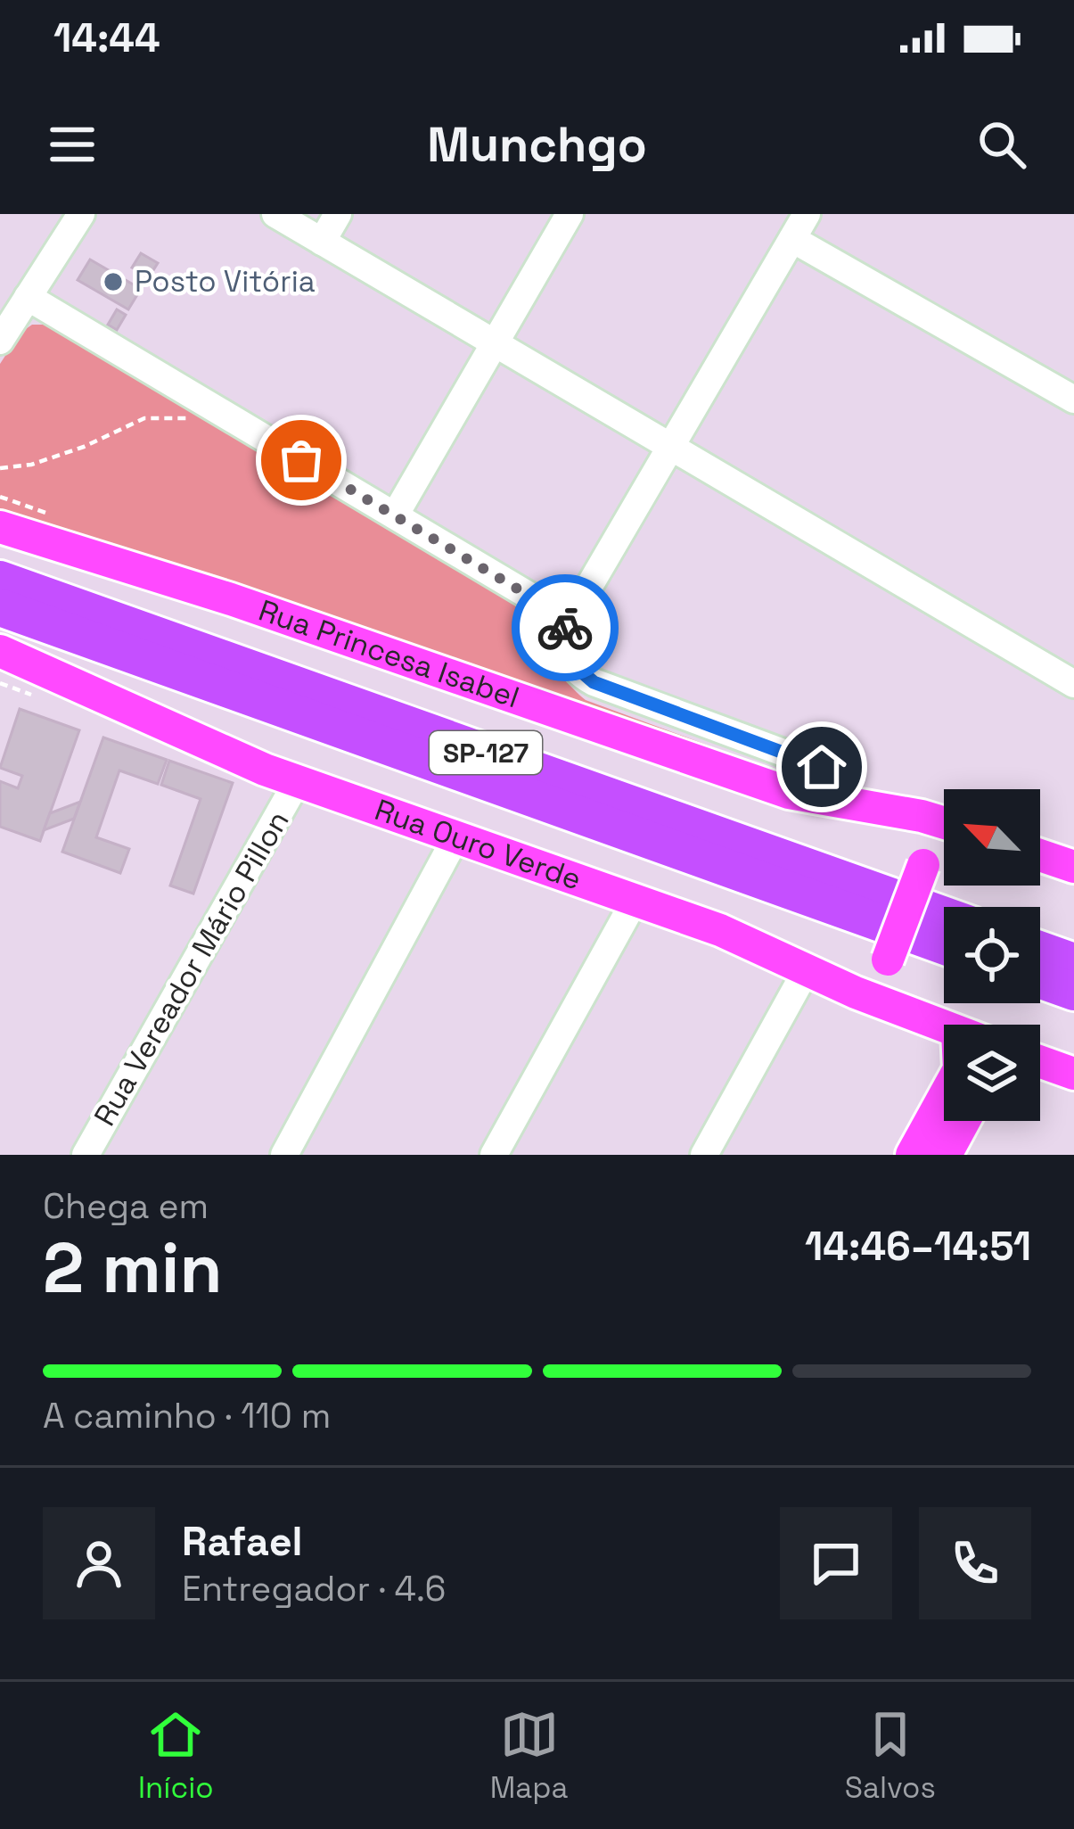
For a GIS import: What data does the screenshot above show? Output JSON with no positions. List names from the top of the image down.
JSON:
{
  "streets": {
    "highway": ["SP-127"],
    "main road": ["Rua Princesa Isabel", "Rua Ouro Verde"],
    "street": ["Rua Vereador Mário Pillon"]
  },
  "crossings": [
    ["Rua Ouro Verde", "Rua Vereador Mário Pillon"]
  ],
  "places": ["Posto Vitória"],
  "north": "top left",
  "page": {
    "status": "14:44",
    "header": "Munchgo",
    "heading": ["2 min", "Chega em", "14:46–14:51"],
    "panel": ["Rafael", "Entregador · 4.6"],
    "bar": "A caminho · 110 m",
    "tabs": ["Início", "Mapa", "Salvos"]
  }
}
